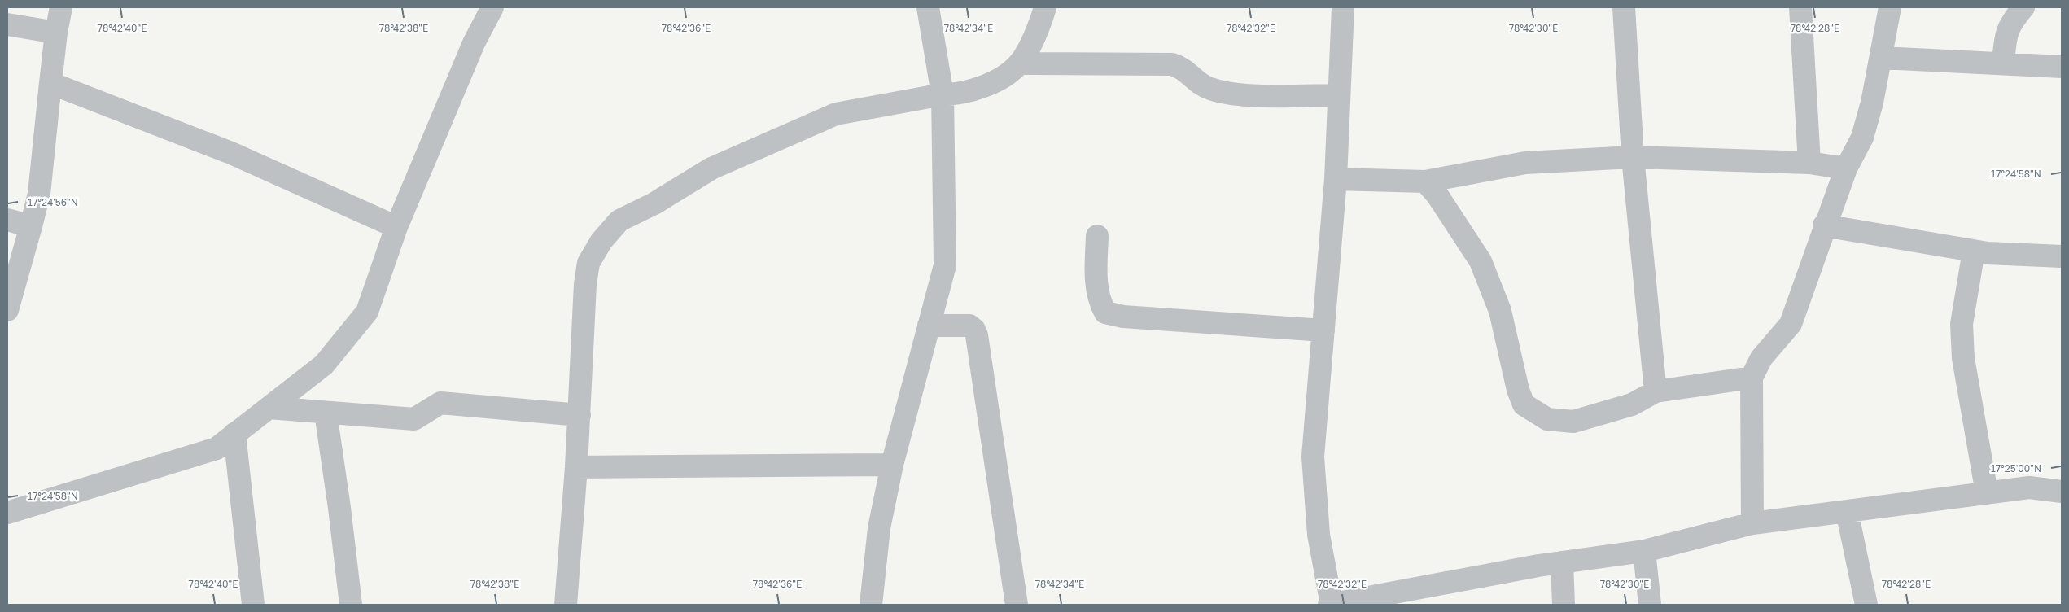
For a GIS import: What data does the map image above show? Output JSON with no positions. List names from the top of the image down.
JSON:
{
  "coordinates": [
    "78°42'40\"E",
    "78°42'38\"E",
    "78°42'36\"E",
    "78°42'34\"E",
    "78°42'32\"E",
    "78°42'30\"E",
    "78°42'28\"E",
    "17°24'58\"N",
    "17°24'56\"N",
    "17°25'00\"N"
  ]
}
